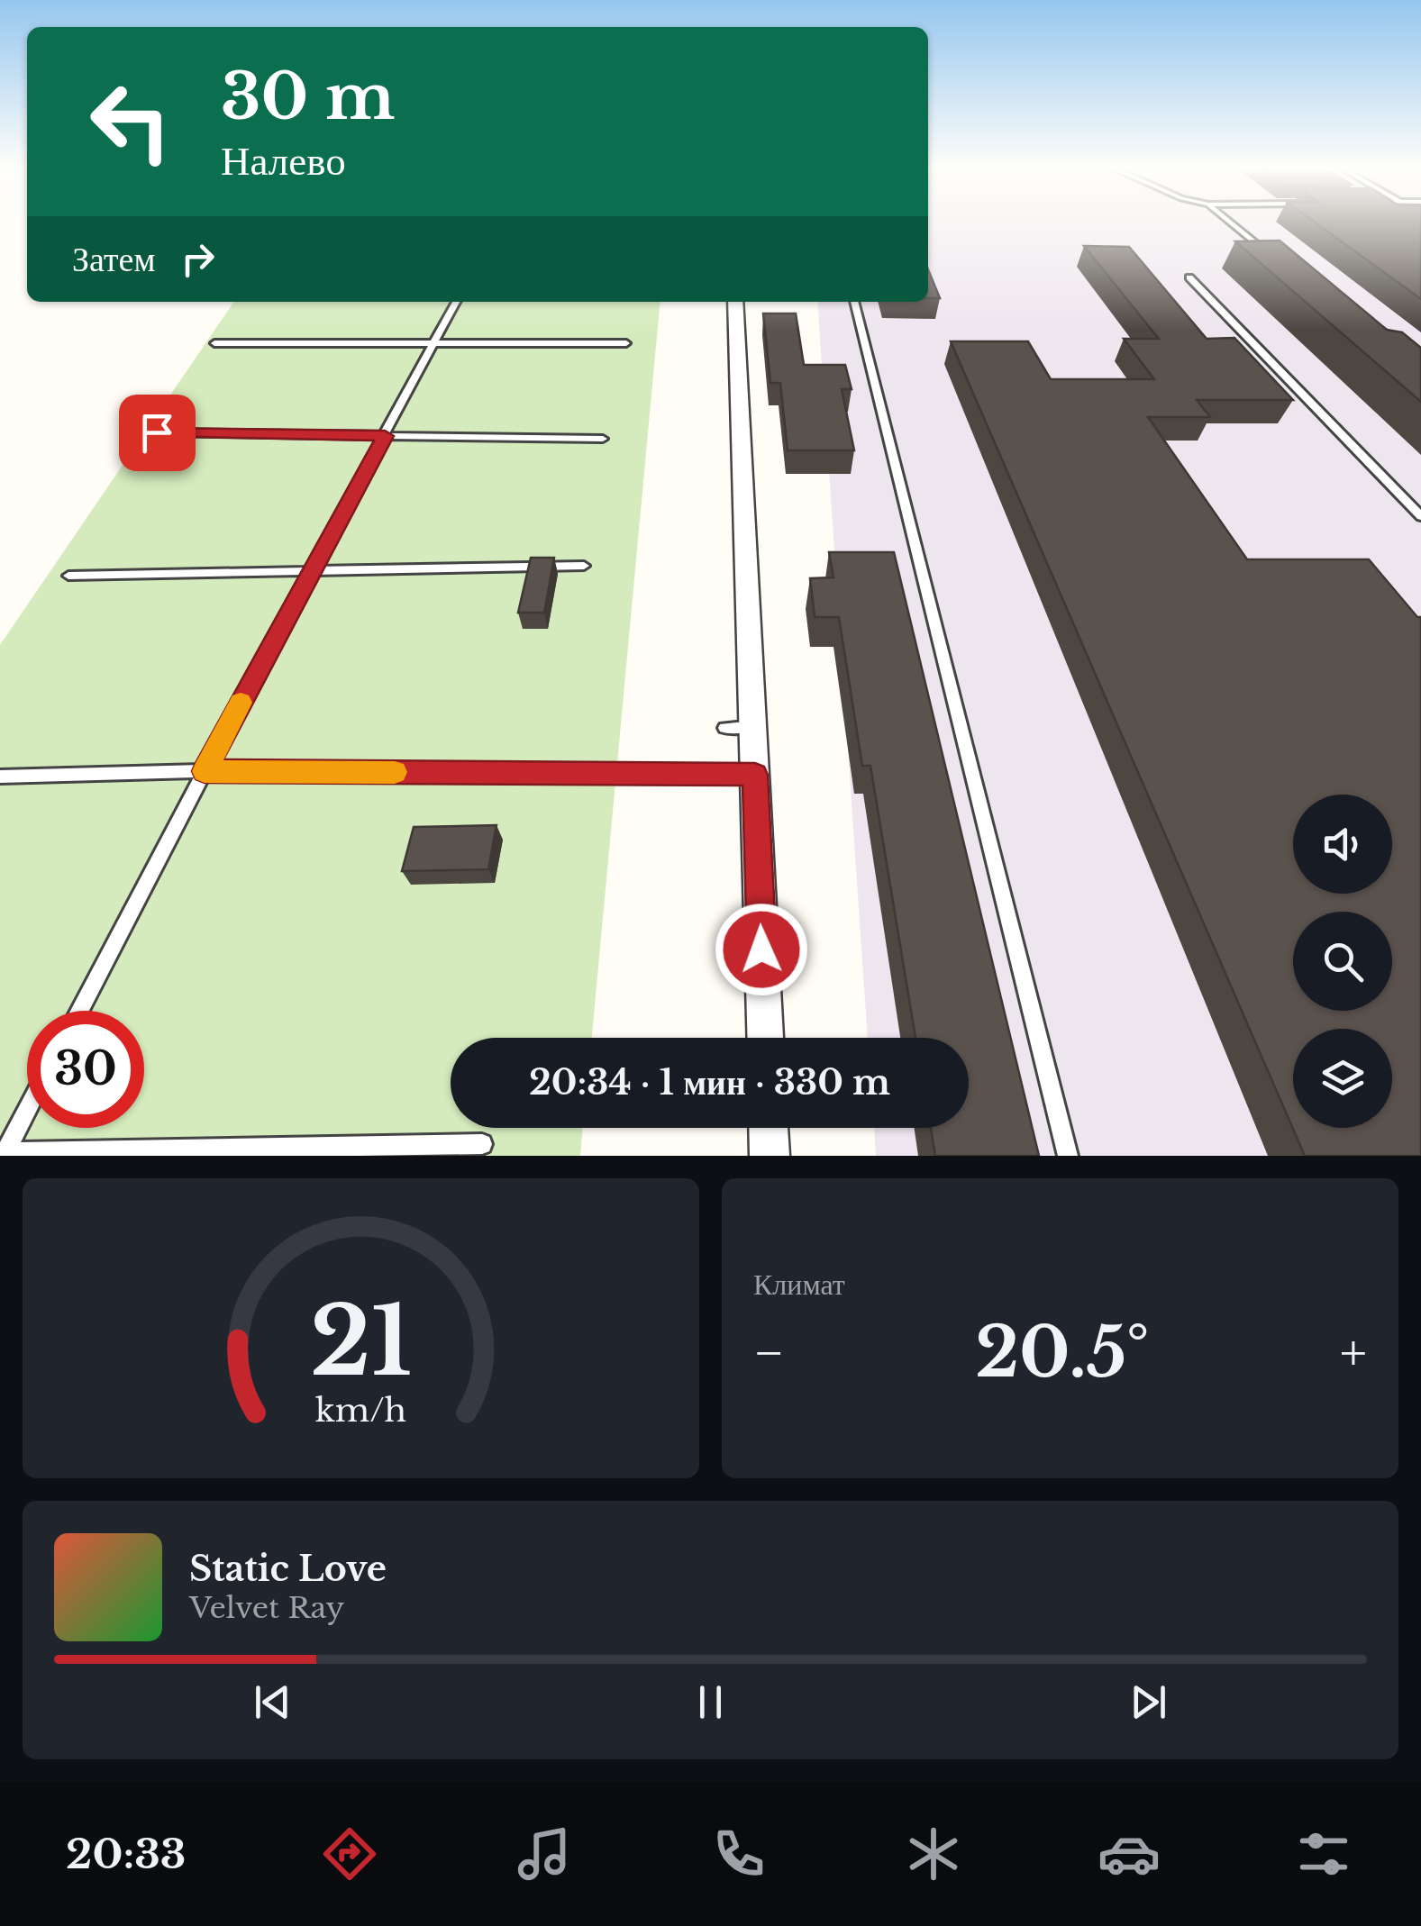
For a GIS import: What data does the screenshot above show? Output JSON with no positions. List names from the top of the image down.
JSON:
{
  "page": {
    "turn": ["30 m", "Налево"],
    "then": "Затем",
    "limit": "30",
    "trip": "20:34 · 1 мин · 330 m",
    "tile": "Климат",
    "heat": ["−", "20.5°", "+"],
    "song": ["Static Love", "Velvet Ray"],
    "tabs": "20:33",
    "gauge": ["21", "km/h"]
  }
}
